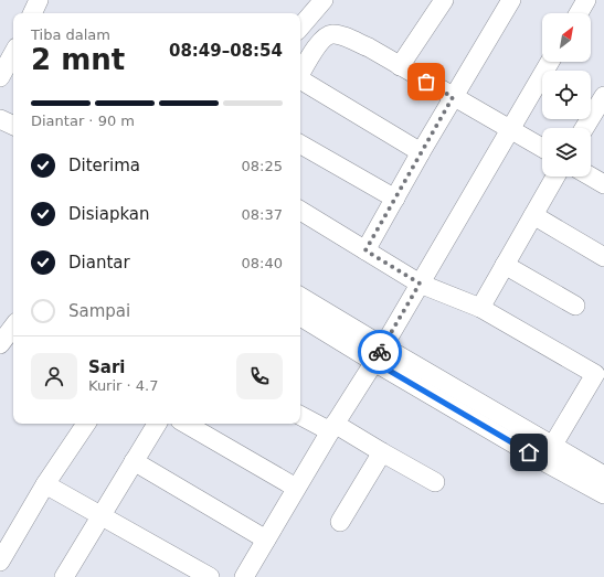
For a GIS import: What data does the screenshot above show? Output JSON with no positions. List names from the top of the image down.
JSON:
{
  "north": "top right",
  "page": {
    "heading": ["2 mnt", "Tiba dalam", "08:49–08:54"],
    "panel": ["Sari", "Kurir · 4.7"],
    "bar": "Diantar · 90 m",
    "list": [
      ["Diterima", "08:25"],
      ["Disiapkan", "08:37"],
      ["Diantar", "08:40"],
      "Sampai"
    ]
  }
}
